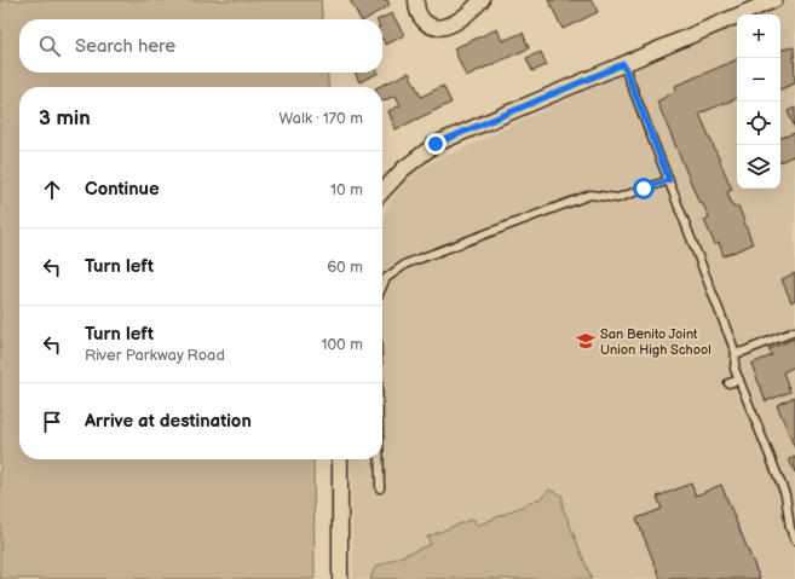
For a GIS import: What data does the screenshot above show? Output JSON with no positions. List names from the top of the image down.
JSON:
{
  "places": {
    "school or university": ["San Benito Joint Union High School"]
  },
  "page": {
    "map_buttons": ["+", "−"],
    "search": "Search here",
    "heading": ["3 min", "Walk · 170 m"],
    "list": [
      ["Continue", "10 m"],
      ["Turn left", "60 m"],
      ["Turn left", "River Parkway Road", "100 m"],
      "Arrive at destination"
    ]
  }
}
